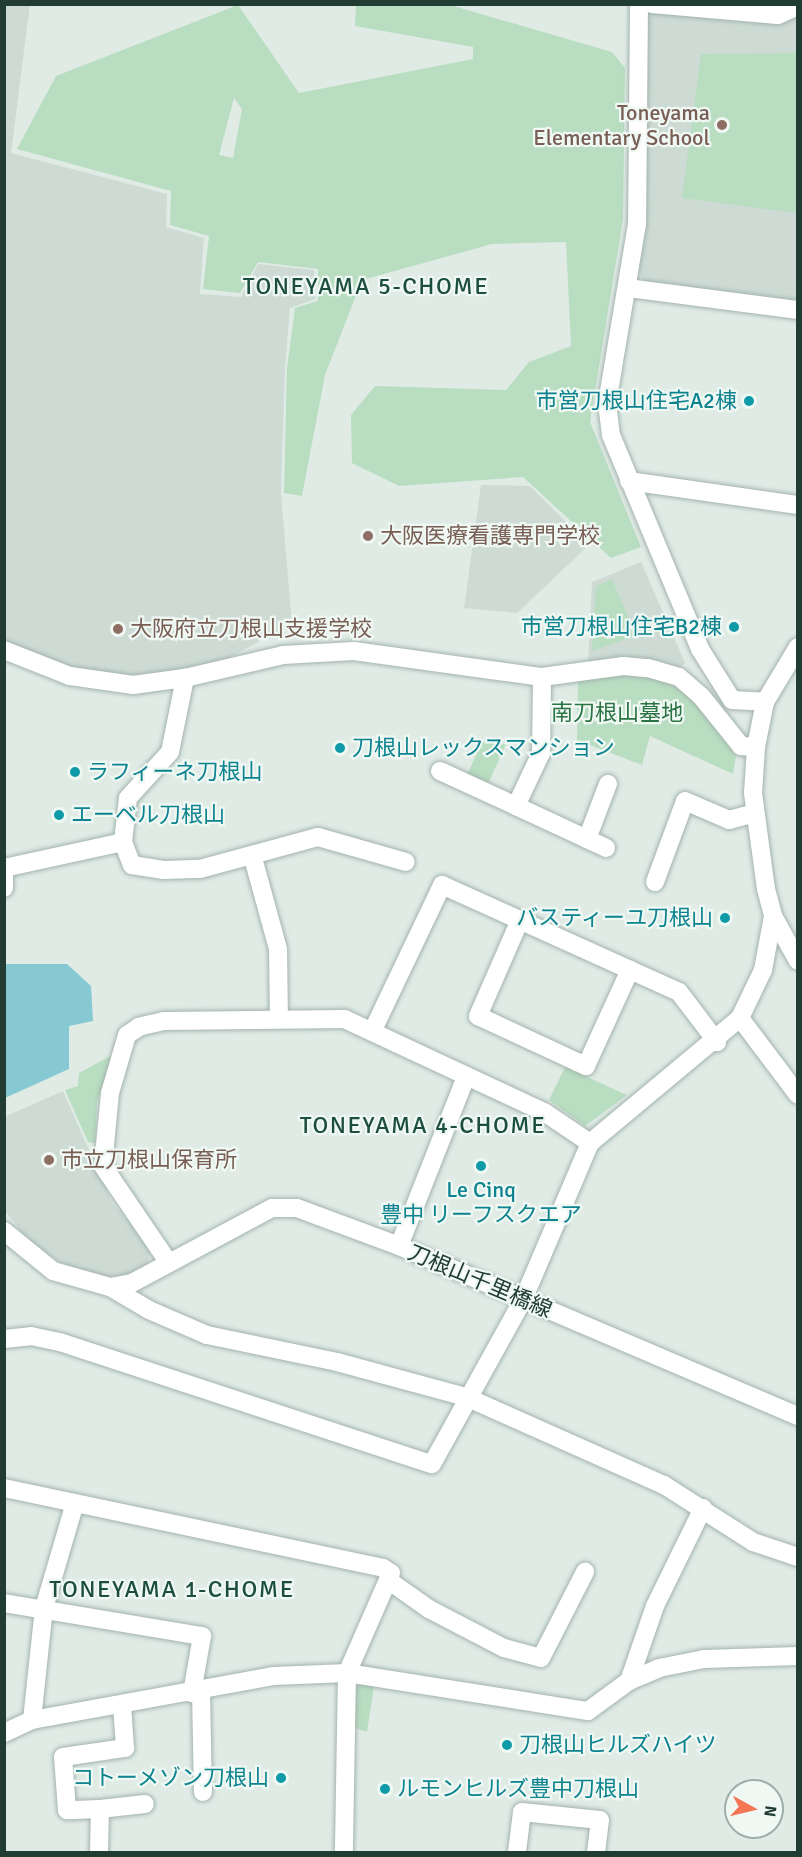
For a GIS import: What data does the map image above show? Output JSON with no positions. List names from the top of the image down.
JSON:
{
  "streets": {
    "street": ["刀根山千里橋線"]
  },
  "districts": ["TONEYAMA 5-CHOME", "TONEYAMA 4-CHOME", "TONEYAMA 1-CHOME"],
  "parks": ["南刀根山墓地"],
  "places": [
    "Toneyama Elementary School",
    "市営刀根山住宅A2棟",
    "大阪医療看護専門学校",
    "市営刀根山住宅B2棟",
    "大阪府立刀根山支援学校",
    "刀根山レックスマンション",
    "ラフィーネ刀根山",
    "エーベル刀根山",
    "バスティーユ刀根山",
    "市立刀根山保育所",
    "Le Cinq 豊中 リーフスクエア",
    "刀根山ヒルズハイツ",
    "コトーメゾン刀根山",
    "ルモンヒルズ豊中刀根山"
  ],
  "north": "right"
}
